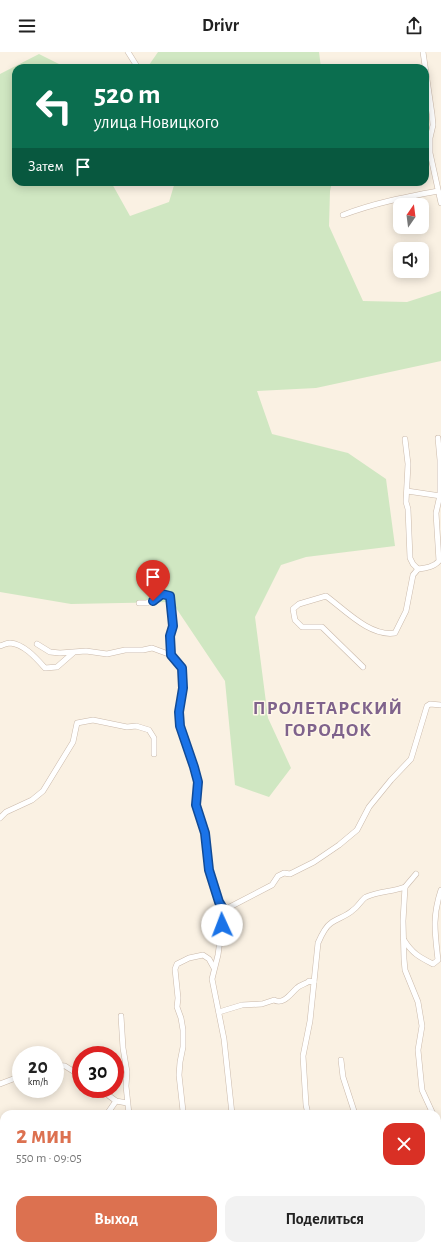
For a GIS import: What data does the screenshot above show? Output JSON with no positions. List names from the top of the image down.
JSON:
{
  "districts": ["ПРОЛЕТАРСКИЙ ГОРОДОК"],
  "north": "top",
  "page": {
    "header": "Drivr",
    "turn": ["520 m", "улица Новицкого"],
    "then": "Затем",
    "speed": "20 km/h",
    "limit": "30",
    "heading": ["2 мин", "550 m · 09:05"],
    "buttons": ["Выход", "Поделиться"]
  }
}
